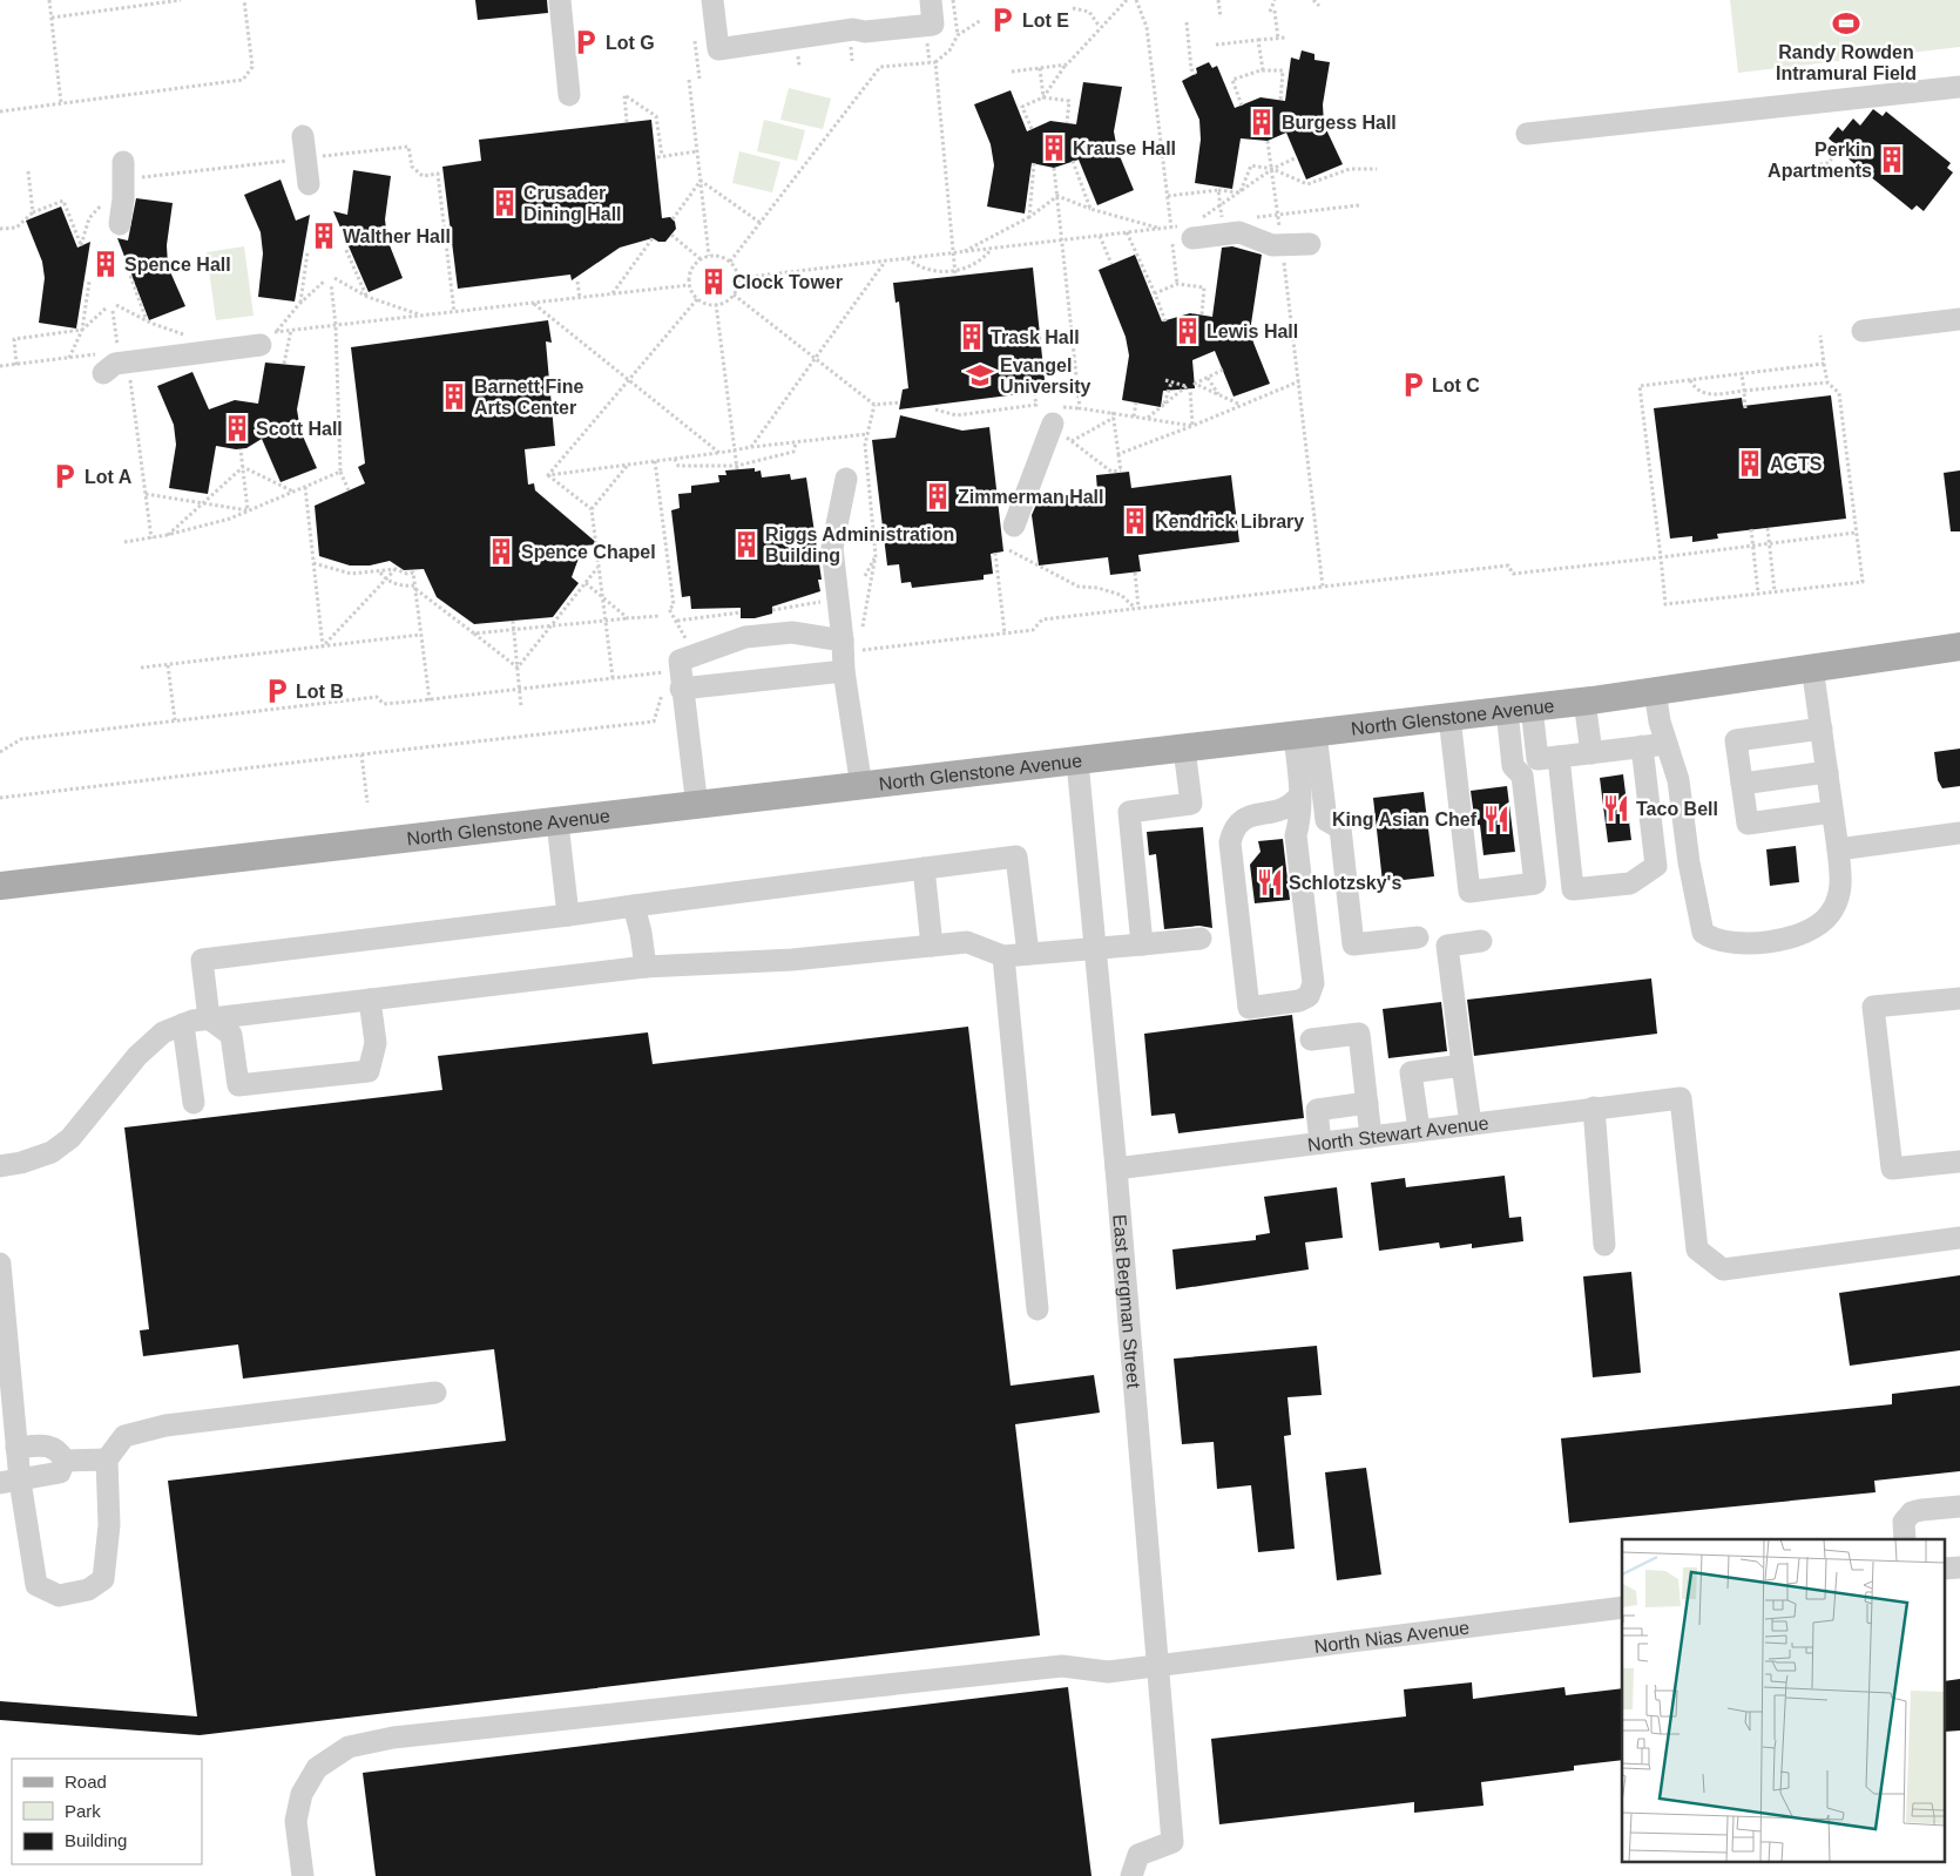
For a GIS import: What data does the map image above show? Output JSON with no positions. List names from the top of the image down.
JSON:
{
  "streets": {
    "main road": ["North Glenstone Avenue"],
    "street": ["North Stewart Avenue", "East Bergman Street", "North Nias Avenue"]
  },
  "crossings": [
    ["North Glenstone Avenue", "East Bergman Street"],
    ["North Stewart Avenue", "East Bergman Street"],
    ["East Bergman Street", "North Nias Avenue"]
  ],
  "places": {
    "parking": [
      "Lot E",
      "Lot G",
      "Lot C",
      "Lot A",
      "Lot B"
    ],
    "sports": ["Randy Rowden Intramural Field"],
    "building": [
      "Burgess Hall",
      "Krause Hall",
      "Perkin Apartments",
      "Crusader Dining Hall",
      "Walther Hall",
      "Spence Hall",
      "Clock Tower",
      "Lewis Hall",
      "Trask Hall",
      "Barnett Fine Arts Center",
      "Scott Hall",
      "AGTS",
      "Zimmerman Hall",
      "Kendrick Library",
      "Riggs Administration Building",
      "Spence Chapel"
    ],
    "school or university": ["Evangel University"],
    "restaurant": ["Taco Bell", "King Asian Chef", "Schlotzsky's"]
  },
  "legend": ["Road", "Park", "Building"]
}
